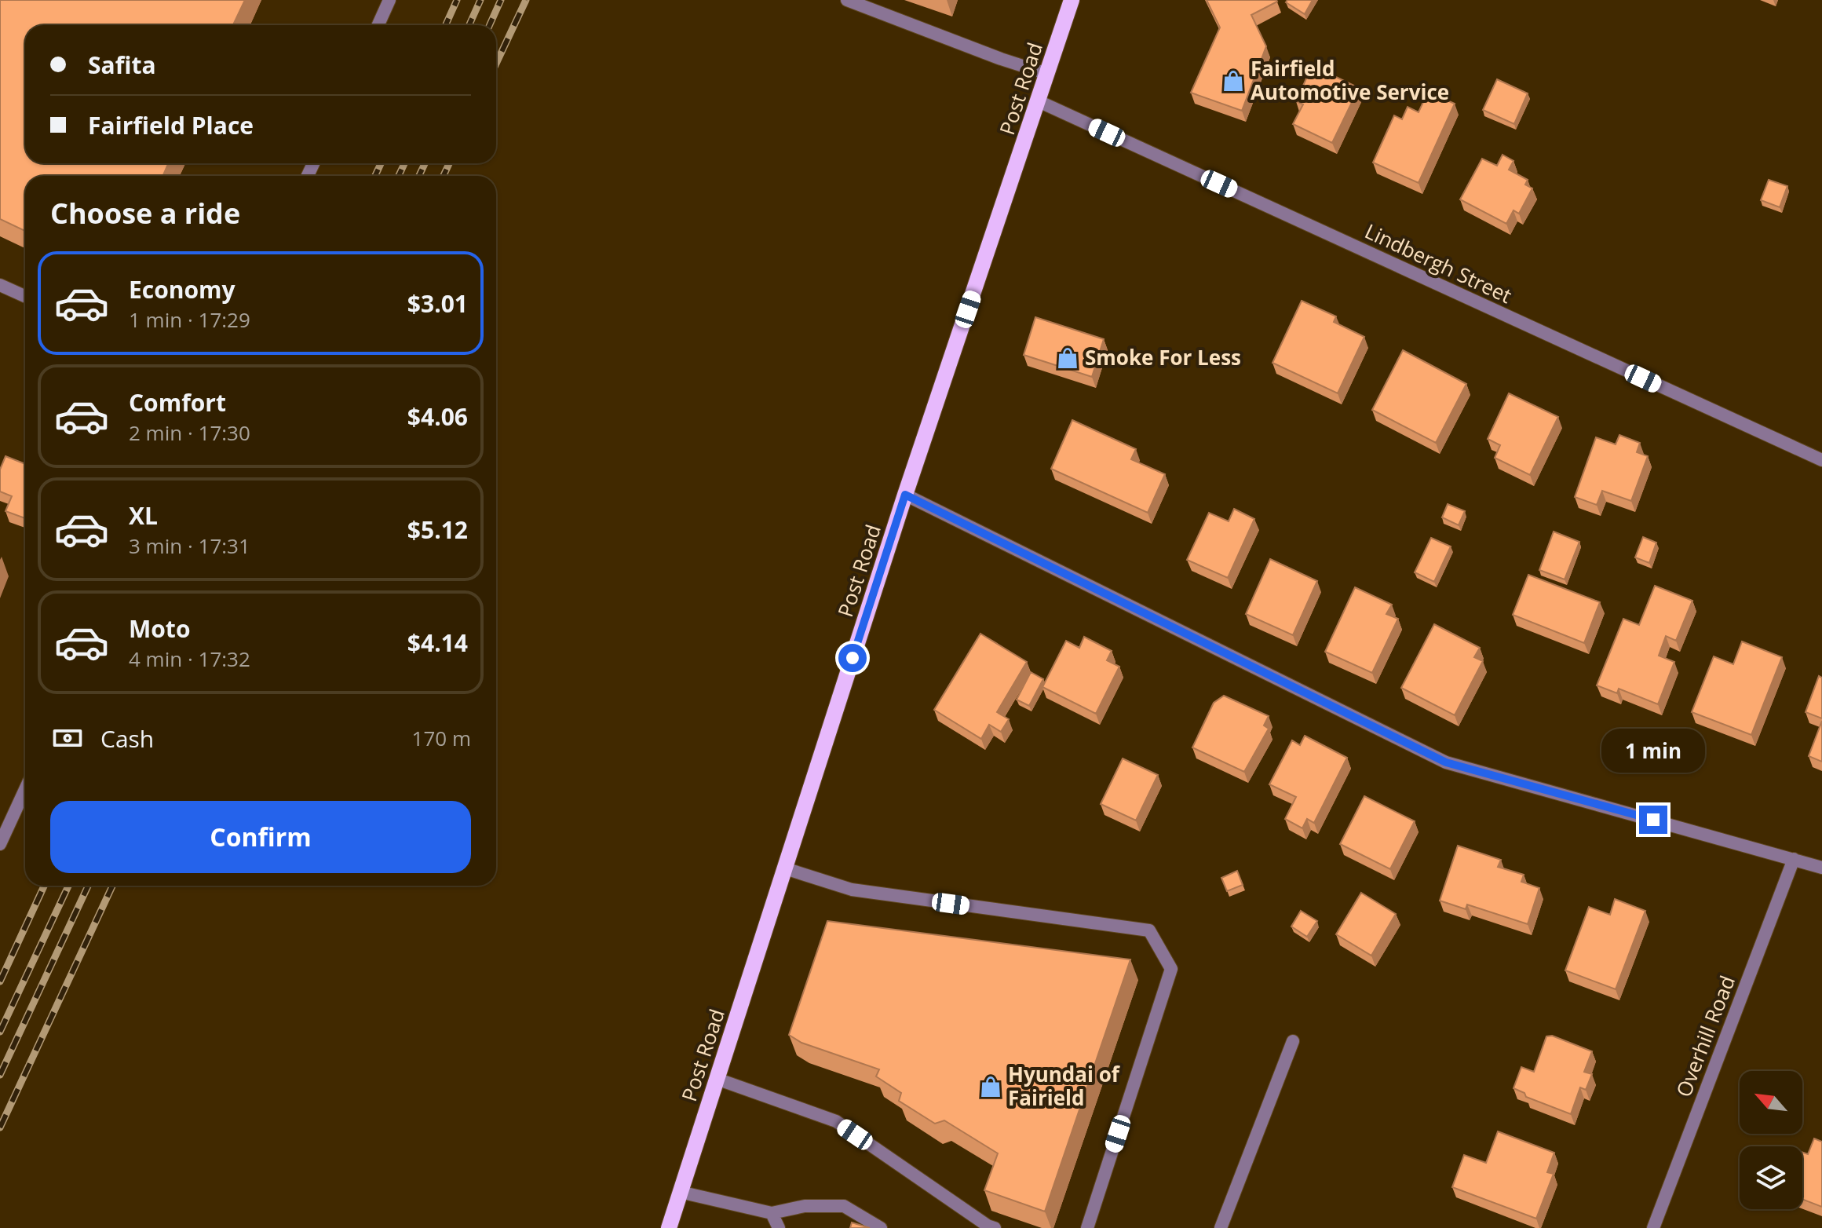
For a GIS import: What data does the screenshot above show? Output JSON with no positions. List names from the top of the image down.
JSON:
{
  "streets": {
    "main road": ["Post Road"],
    "street": ["Lindbergh Street", "Overhill Road"]
  },
  "crossings": [
    ["Post Road", "Lindbergh Street"]
  ],
  "places": {
    "shop": ["Fairfield Automotive Service", "Smoke For Less", "Hyundai of Fairield"]
  },
  "north": "top left",
  "page": {
    "banner": ["Safita", "Fairfield Place"],
    "heading": "Choose a ride",
    "list": [
      {
        "name": "Economy",
        "note": "1 min · 17:29",
        "value": "$3.01"
      },
      {
        "name": "Comfort",
        "note": "2 min · 17:30",
        "value": "$4.06"
      },
      {
        "name": "XL",
        "note": "3 min · 17:31",
        "value": "$5.12"
      },
      {
        "name": "Moto",
        "note": "4 min · 17:32",
        "value": "$4.14"
      }
    ],
    "pay": ["Cash", "170 m"],
    "bubble": "1 min",
    "buttons": "Confirm"
  }
}
